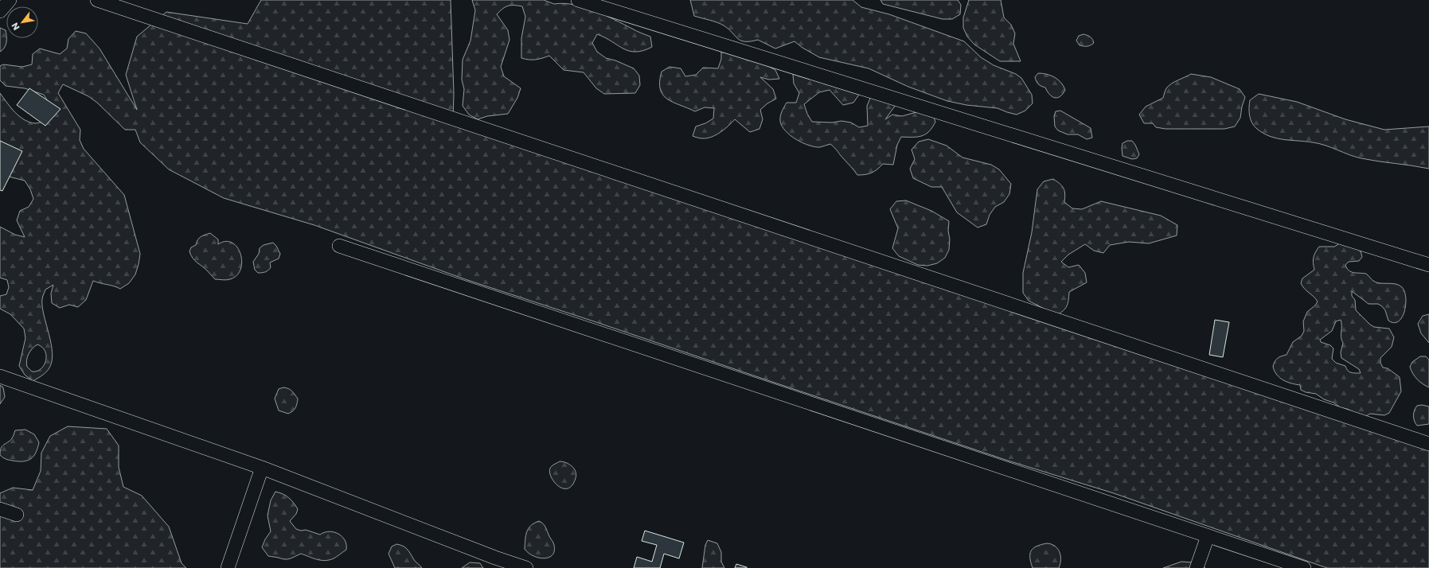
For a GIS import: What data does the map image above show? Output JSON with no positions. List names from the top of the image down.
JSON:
{
  "north": "bottom left"
}
